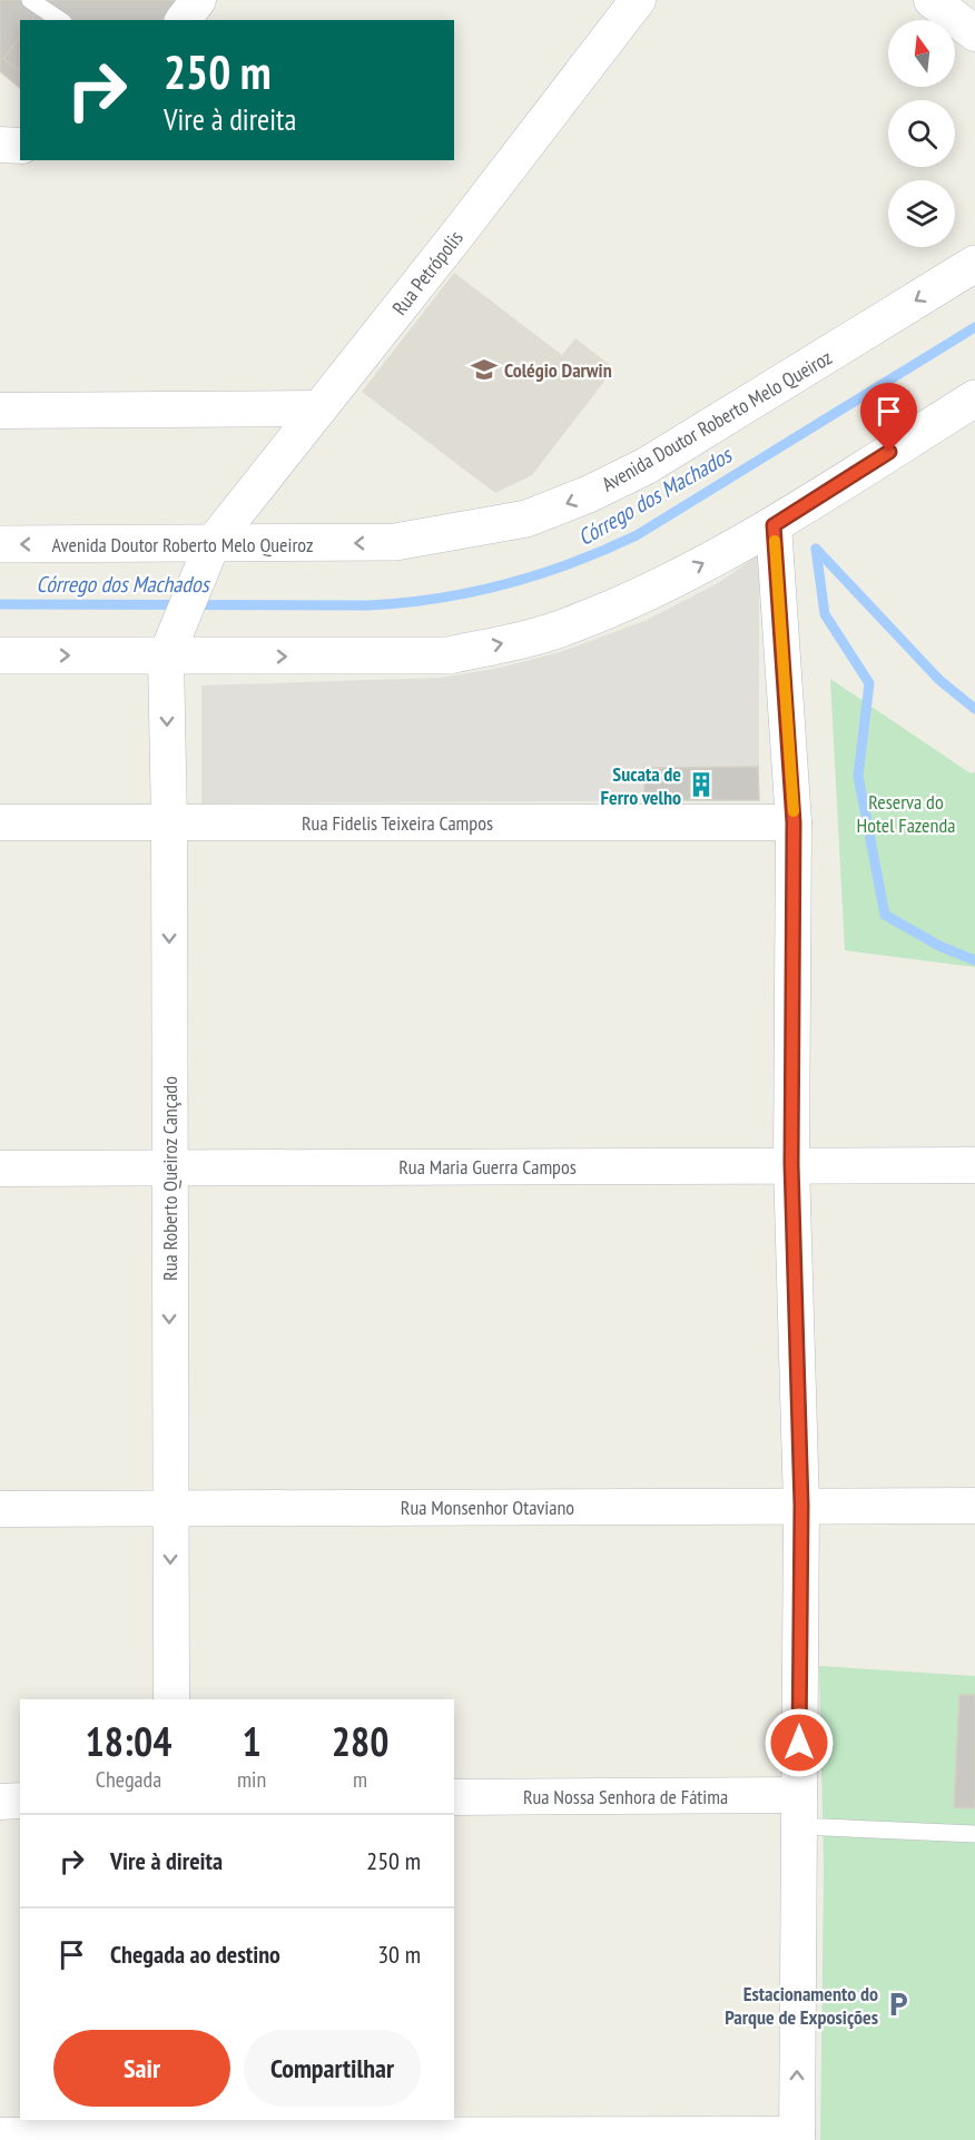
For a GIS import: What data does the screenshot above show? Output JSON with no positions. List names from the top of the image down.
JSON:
{
  "streets": {
    "main road": ["Avenida Doutor Roberto Melo Queiroz"],
    "street": [
      "Rua Petrópolis",
      "Rua Fidelis Teixeira Campos",
      "Rua Maria Guerra Campos",
      "Rua Roberto Queiroz Cançado",
      "Rua Monsenhor Otaviano",
      "Rua Nossa Senhora de Fátima"
    ]
  },
  "crossings": [
    ["Rua Petrópolis", "Avenida Doutor Roberto Melo Queiroz"],
    ["Rua Petrópolis", "Rua Roberto Queiroz Cançado"],
    ["Rua Fidelis Teixeira Campos", "Rua Roberto Queiroz Cançado"],
    ["Rua Maria Guerra Campos", "Rua Roberto Queiroz Cançado"],
    ["Rua Roberto Queiroz Cançado", "Rua Monsenhor Otaviano"]
  ],
  "one_way": ["Rua Roberto Queiroz Cançado"],
  "water": ["Córrego dos Machados"],
  "parks": ["Reserva do Hotel Fazenda"],
  "places": {
    "school or university": ["Colégio Darwin"],
    "building": ["Sucata de Ferro velho"],
    "parking": ["Estacionamento do Parque de Exposições"]
  },
  "north": "top",
  "page": {
    "turn": ["250 m", "Vire à direita"],
    "eta": [
      "18:04",
      "Chegada",
      "1",
      "min",
      "280",
      "m"
    ],
    "list": [
      {
        "name": "Vire à direita",
        "value": "250 m"
      },
      {
        "name": "Chegada ao destino",
        "value": "30 m"
      }
    ],
    "buttons": ["Sair", "Compartilhar"]
  }
}
